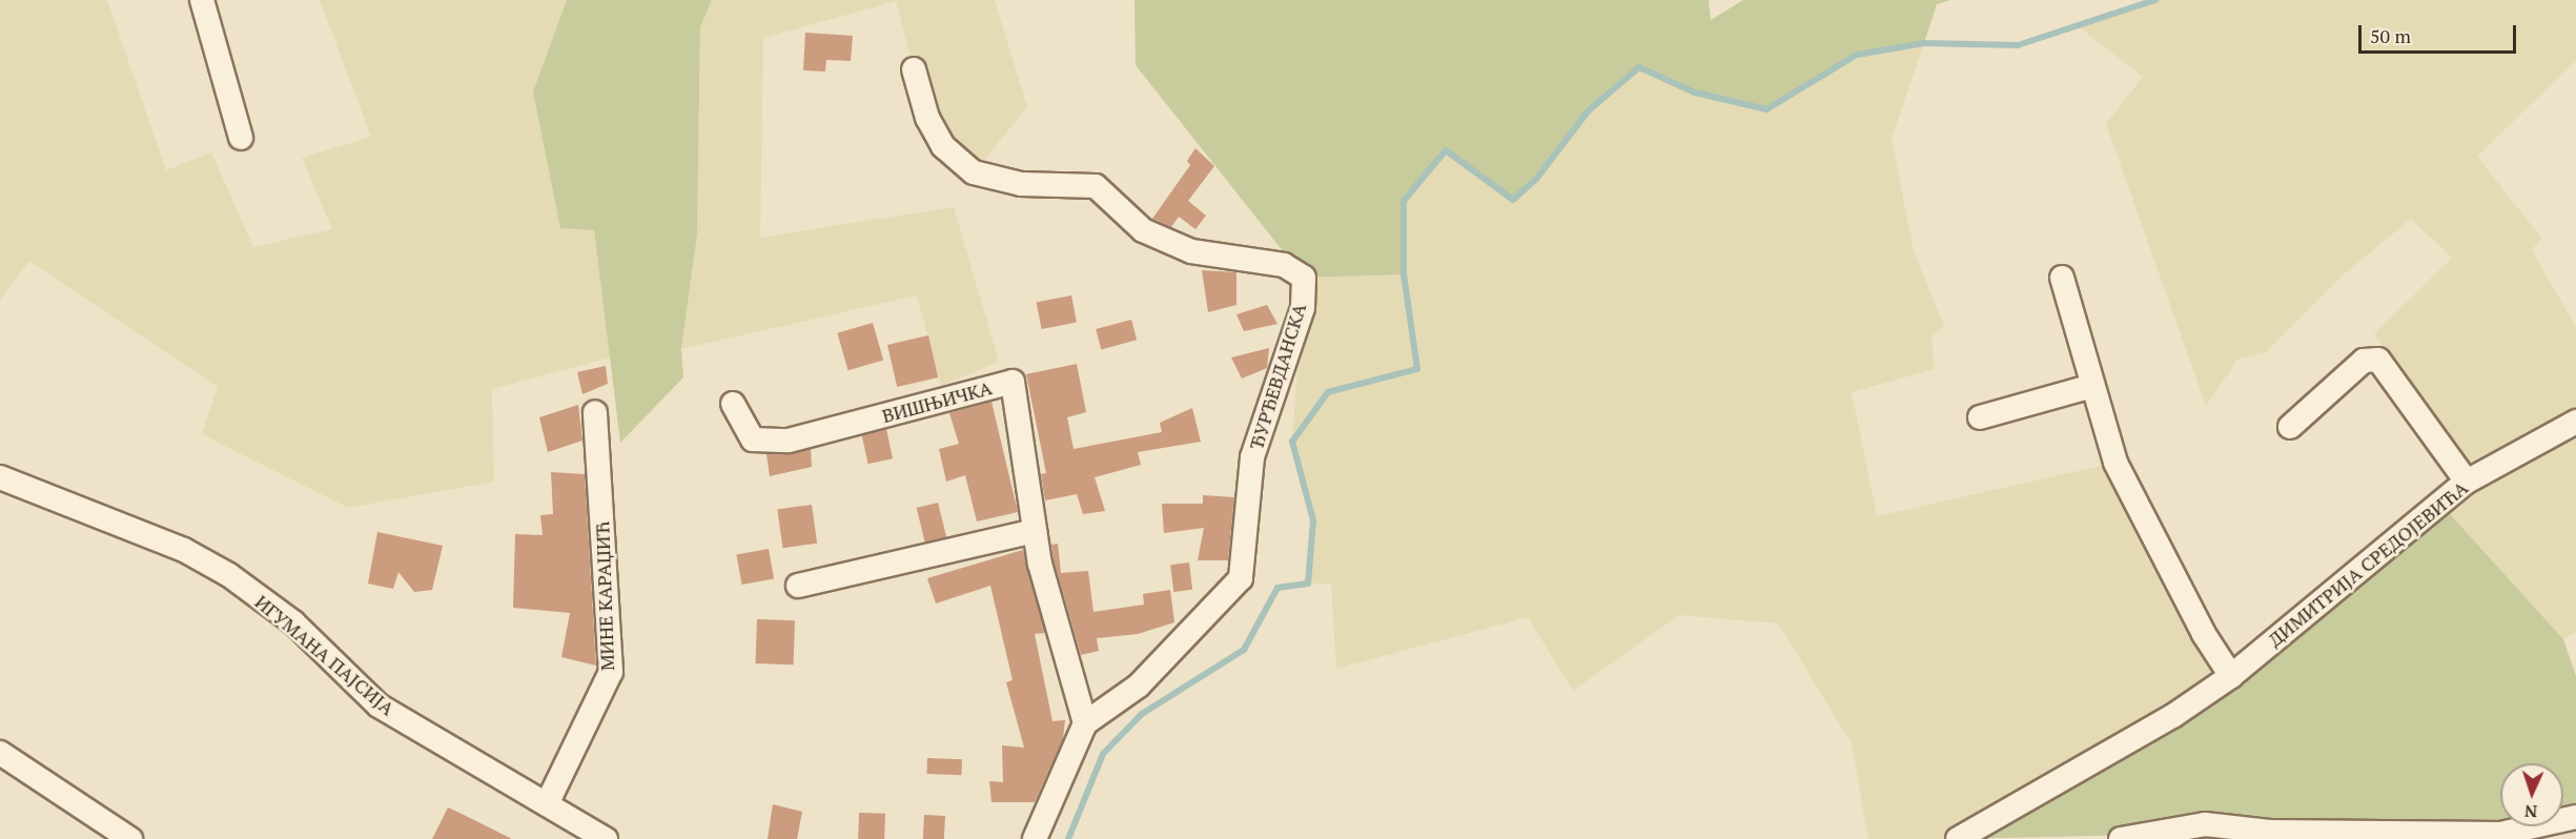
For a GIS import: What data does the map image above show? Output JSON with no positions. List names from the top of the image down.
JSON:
{
  "streets": {
    "street": [
      "ЂУРЂЕВДАНСКА",
      "ВИШЊИЧКА",
      "ДИМИТРИЈА СРЕДОЈЕВИЋА",
      "МИНЕ КАРАЏИЋ",
      "ИГУМАНА ПАЈСИЈА"
    ]
  },
  "crossings": [
    ["ЂУРЂЕВДАНСКА", "ВИШЊИЧКА"],
    ["МИНЕ КАРАЏИЋ", "ИГУМАНА ПАЈСИЈА"]
  ],
  "scale_bar": "50 m",
  "north": "bottom"
}
